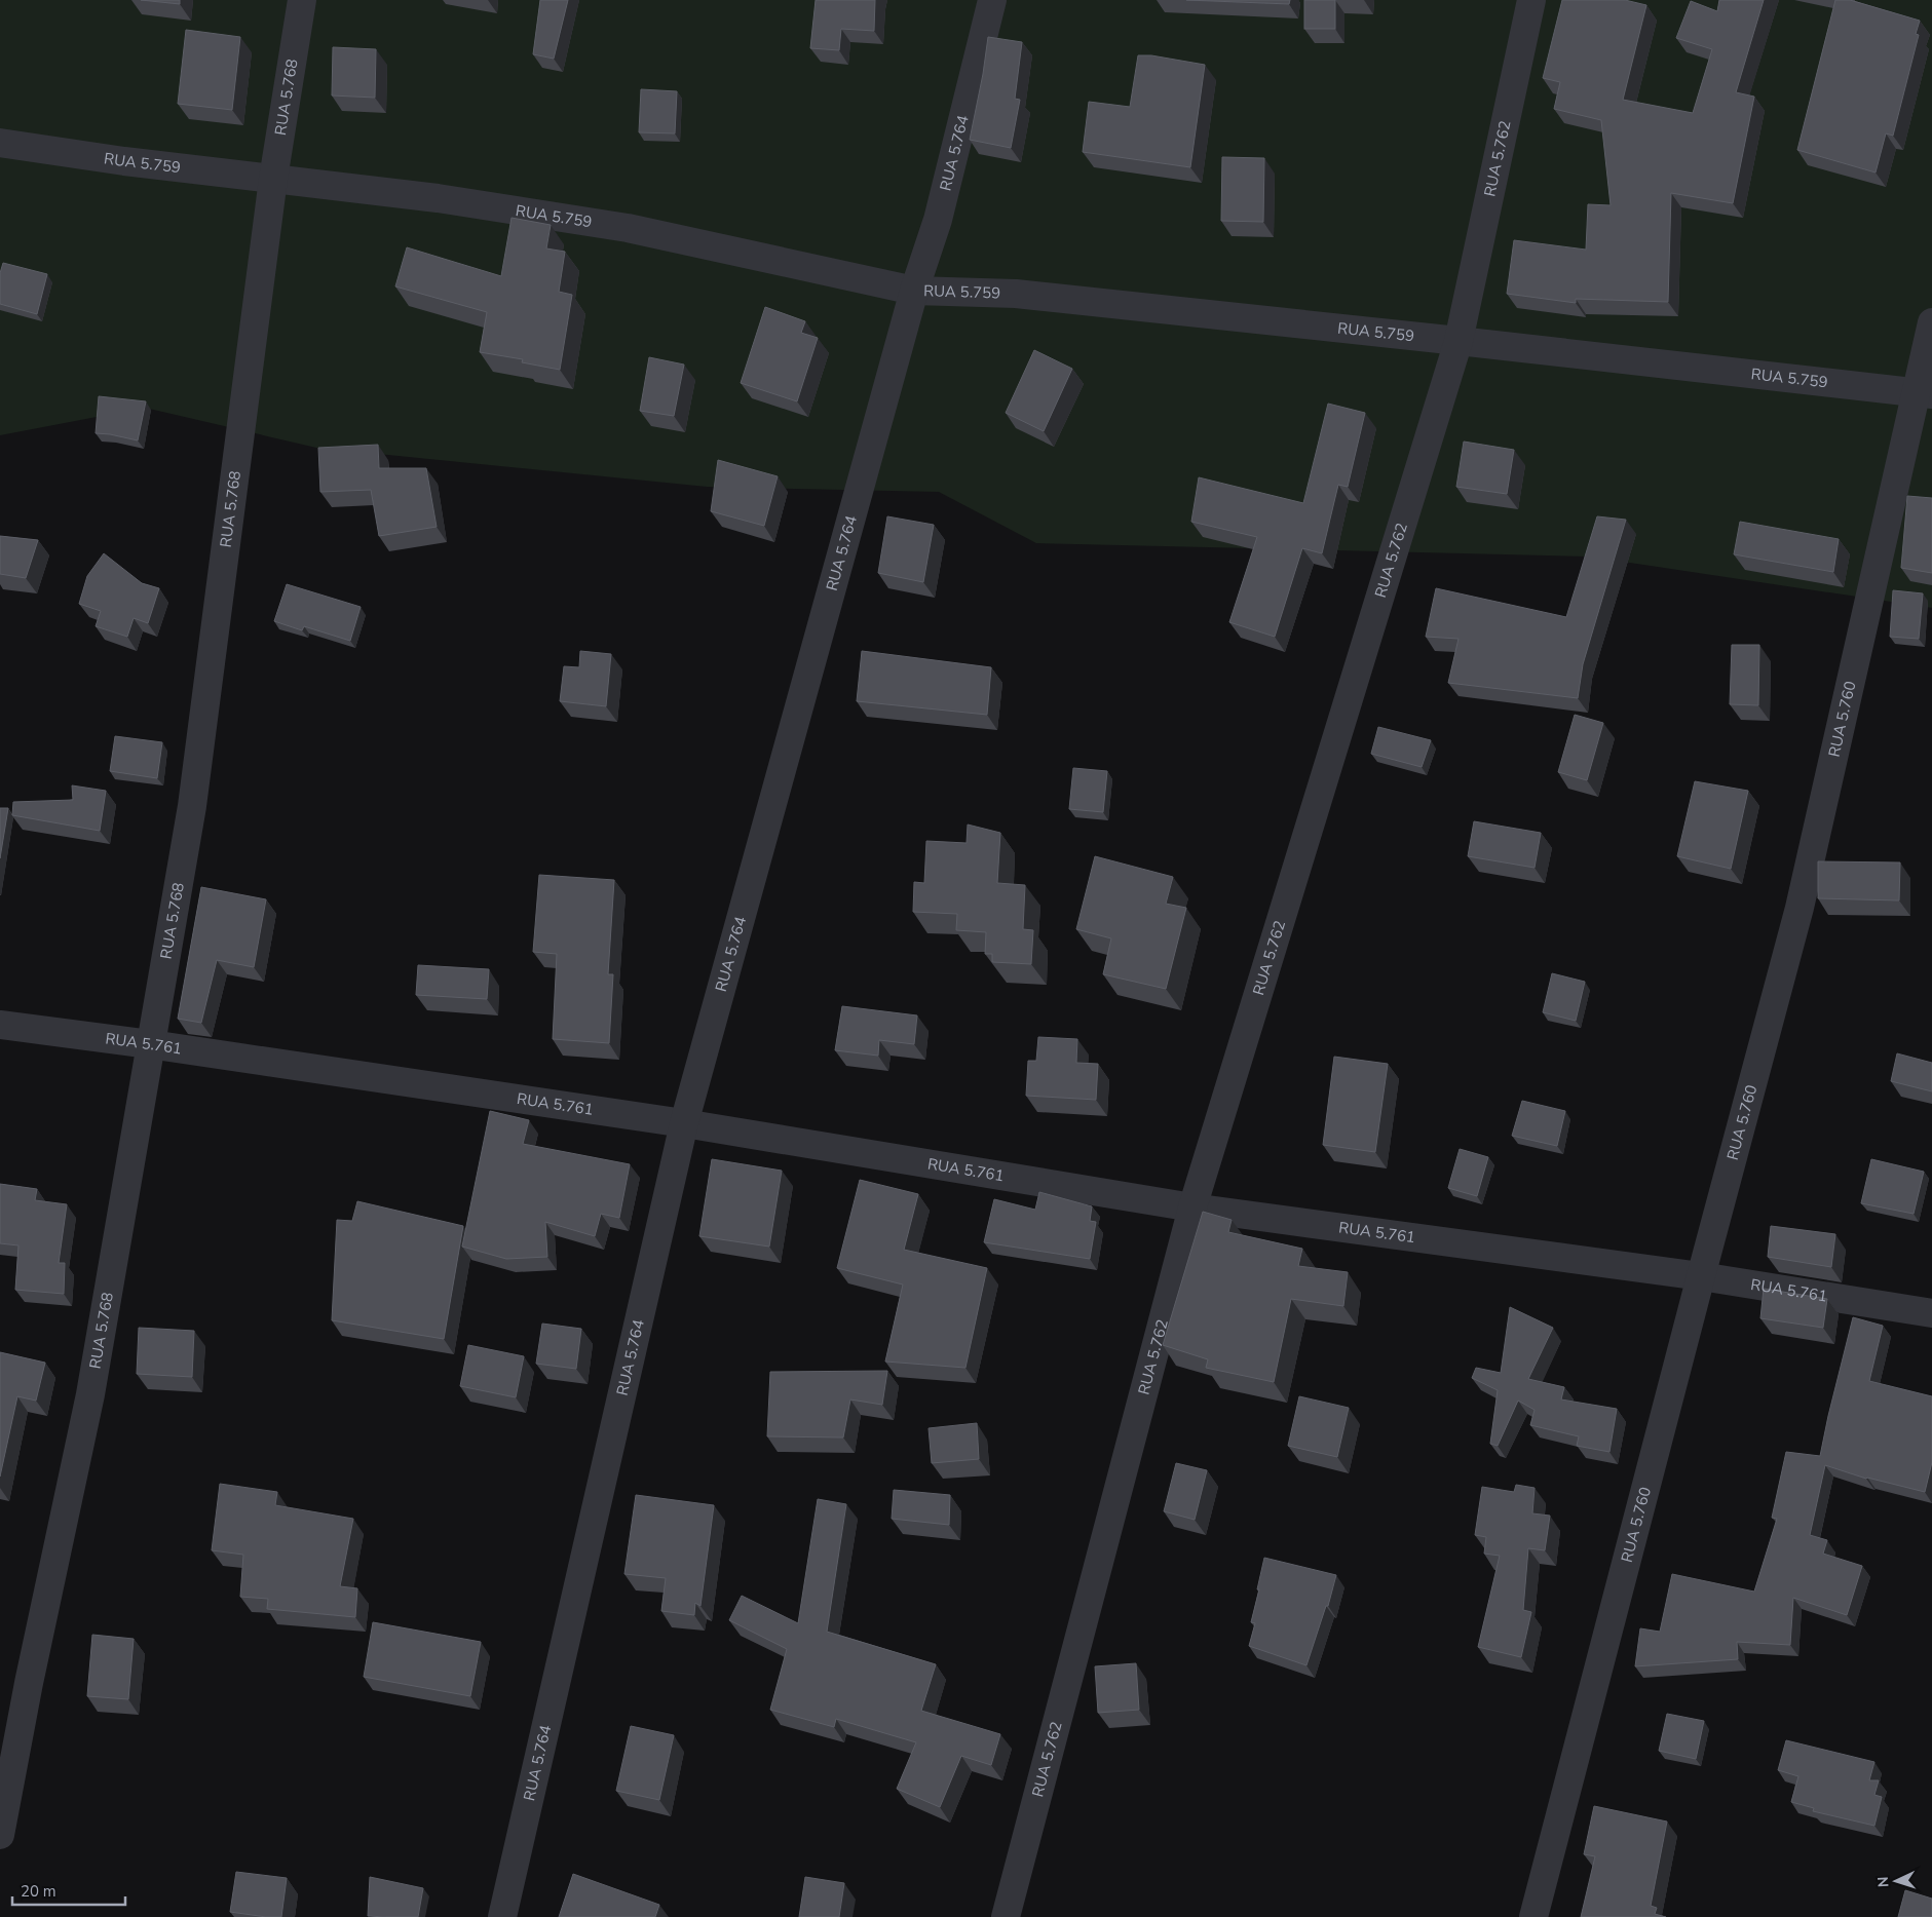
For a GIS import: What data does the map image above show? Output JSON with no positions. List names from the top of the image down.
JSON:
{
  "streets": {
    "street": [
      "RUA 5.768",
      "RUA 5.764",
      "RUA 5.762",
      "RUA 5.759",
      "RUA 5.760",
      "RUA 5.761"
    ]
  },
  "crossings": [
    ["RUA 5.768", "RUA 5.759"],
    ["RUA 5.768", "RUA 5.761"],
    ["RUA 5.764", "RUA 5.759"],
    ["RUA 5.764", "RUA 5.761"],
    ["RUA 5.762", "RUA 5.759"],
    ["RUA 5.762", "RUA 5.761"],
    ["RUA 5.759", "RUA 5.760"],
    ["RUA 5.760", "RUA 5.761"]
  ],
  "scale_bar": "20 m",
  "north": "left"
}
